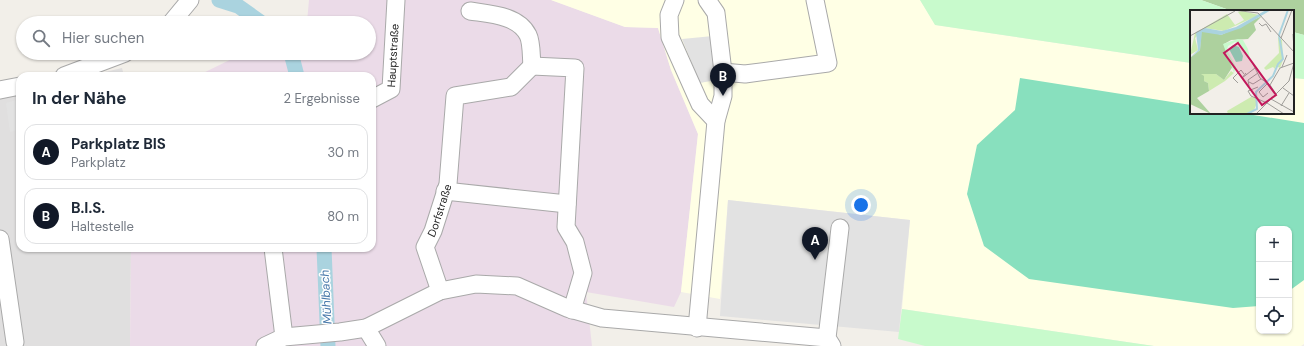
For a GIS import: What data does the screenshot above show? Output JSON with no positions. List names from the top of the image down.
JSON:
{
  "streets": {
    "street": ["Hauptstraße", "Dorfstraße"]
  },
  "water": ["Mühlbach"],
  "page": {
    "search": "Hier suchen",
    "pins": ["B", "A"],
    "heading": ["In der Nähe", "2 Ergebnisse"],
    "list": [
      {
        "mark": "A",
        "name": "Parkplatz BIS",
        "note": "Parkplatz",
        "value": "30 m"
      },
      {
        "mark": "B",
        "name": "B.I.S.",
        "note": "Haltestelle",
        "value": "80 m"
      }
    ],
    "map_buttons": ["+", "−"]
  }
}
